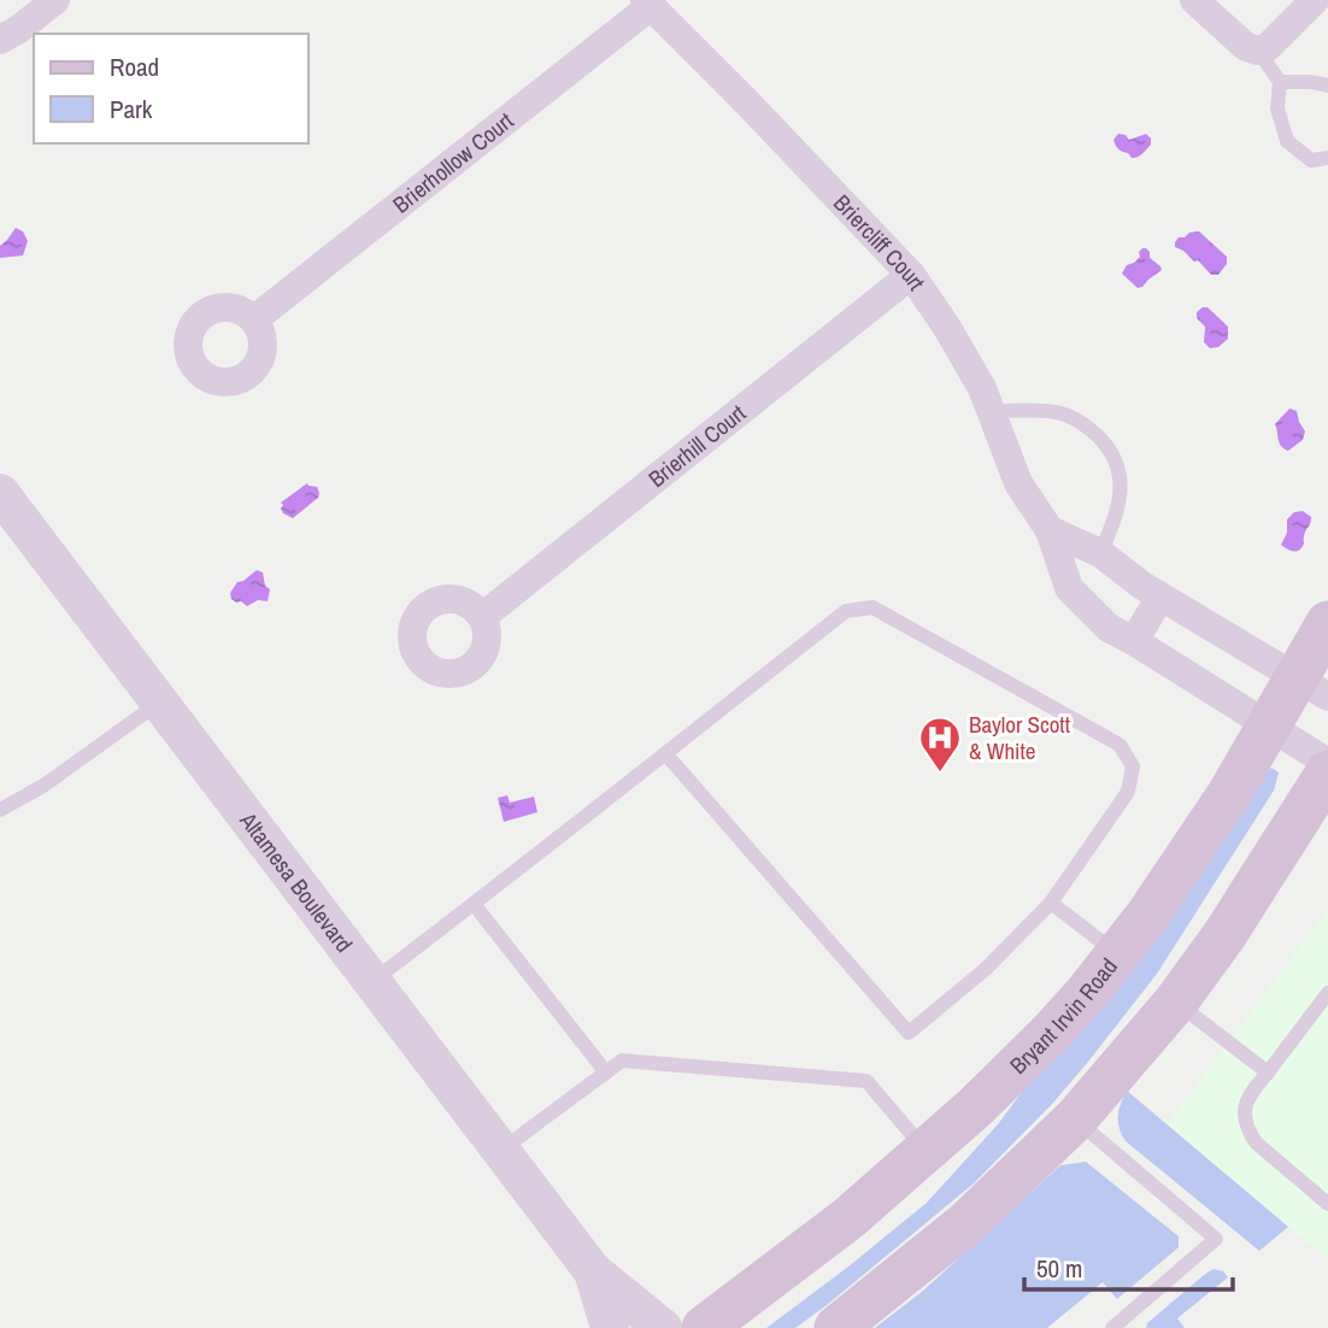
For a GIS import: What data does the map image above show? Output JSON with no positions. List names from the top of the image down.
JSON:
{
  "streets": {
    "main road": ["Bryant Irvin Road"],
    "street": [
      "Brierhollow Court",
      "Briercliff Court",
      "Brierhill Court",
      "Altamesa Boulevard"
    ]
  },
  "crossings": [
    ["Brierhollow Court", "Briercliff Court"],
    ["Briercliff Court", "Brierhill Court"],
    ["Briercliff Court", "Bryant Irvin Road"]
  ],
  "places": {
    "hospital": ["Baylor Scott & White"]
  },
  "legend": ["Road", "Park"],
  "scale_bar": "50 m"
}
